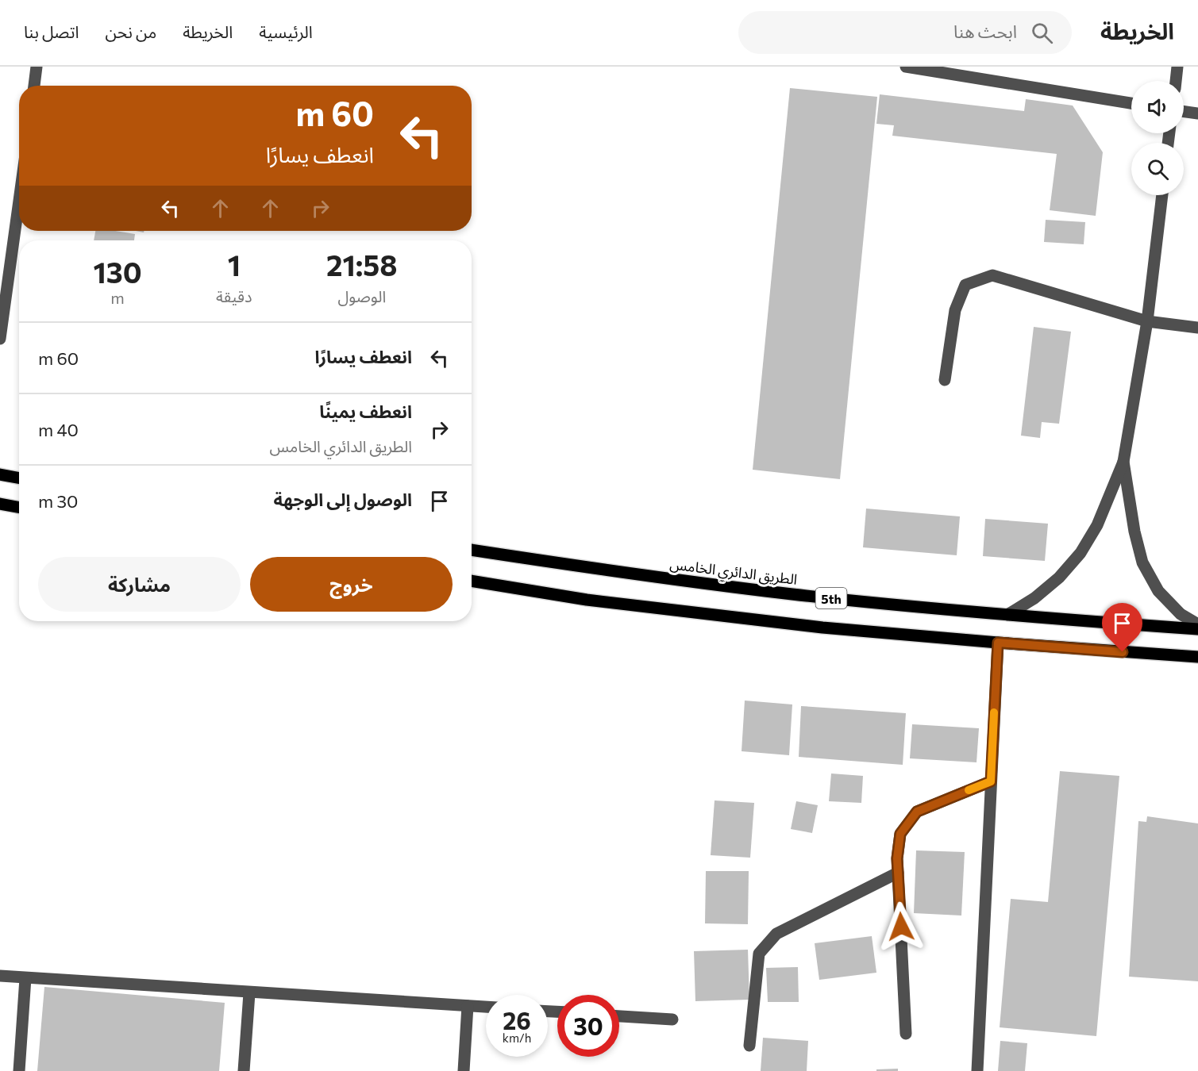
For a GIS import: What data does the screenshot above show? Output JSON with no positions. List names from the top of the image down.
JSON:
{
  "streets": {
    "main road": ["الطريق الدائري الخامس", "5th"]
  },
  "page": {
    "header": "الخريطة",
    "search": "ابحث هنا",
    "nav": [
      "الرئيسية",
      "الخريطة",
      "من نحن",
      "اتصل بنا"
    ],
    "turn": ["60 m", "انعطف يسارًا"],
    "eta": [
      "21:58",
      "الوصول",
      "1",
      "دقيقة",
      "130",
      "m"
    ],
    "list": [
      {
        "name": "انعطف يسارًا",
        "value": "60 m"
      },
      {
        "name": "انعطف يمينًا",
        "note": "الطريق الدائري الخامس",
        "value": "40 m"
      },
      {
        "name": "الوصول إلى الوجهة",
        "value": "30 m"
      }
    ],
    "buttons": ["خروج", "مشاركة"],
    "speed": "26 km/h",
    "limit": "30"
  }
}
